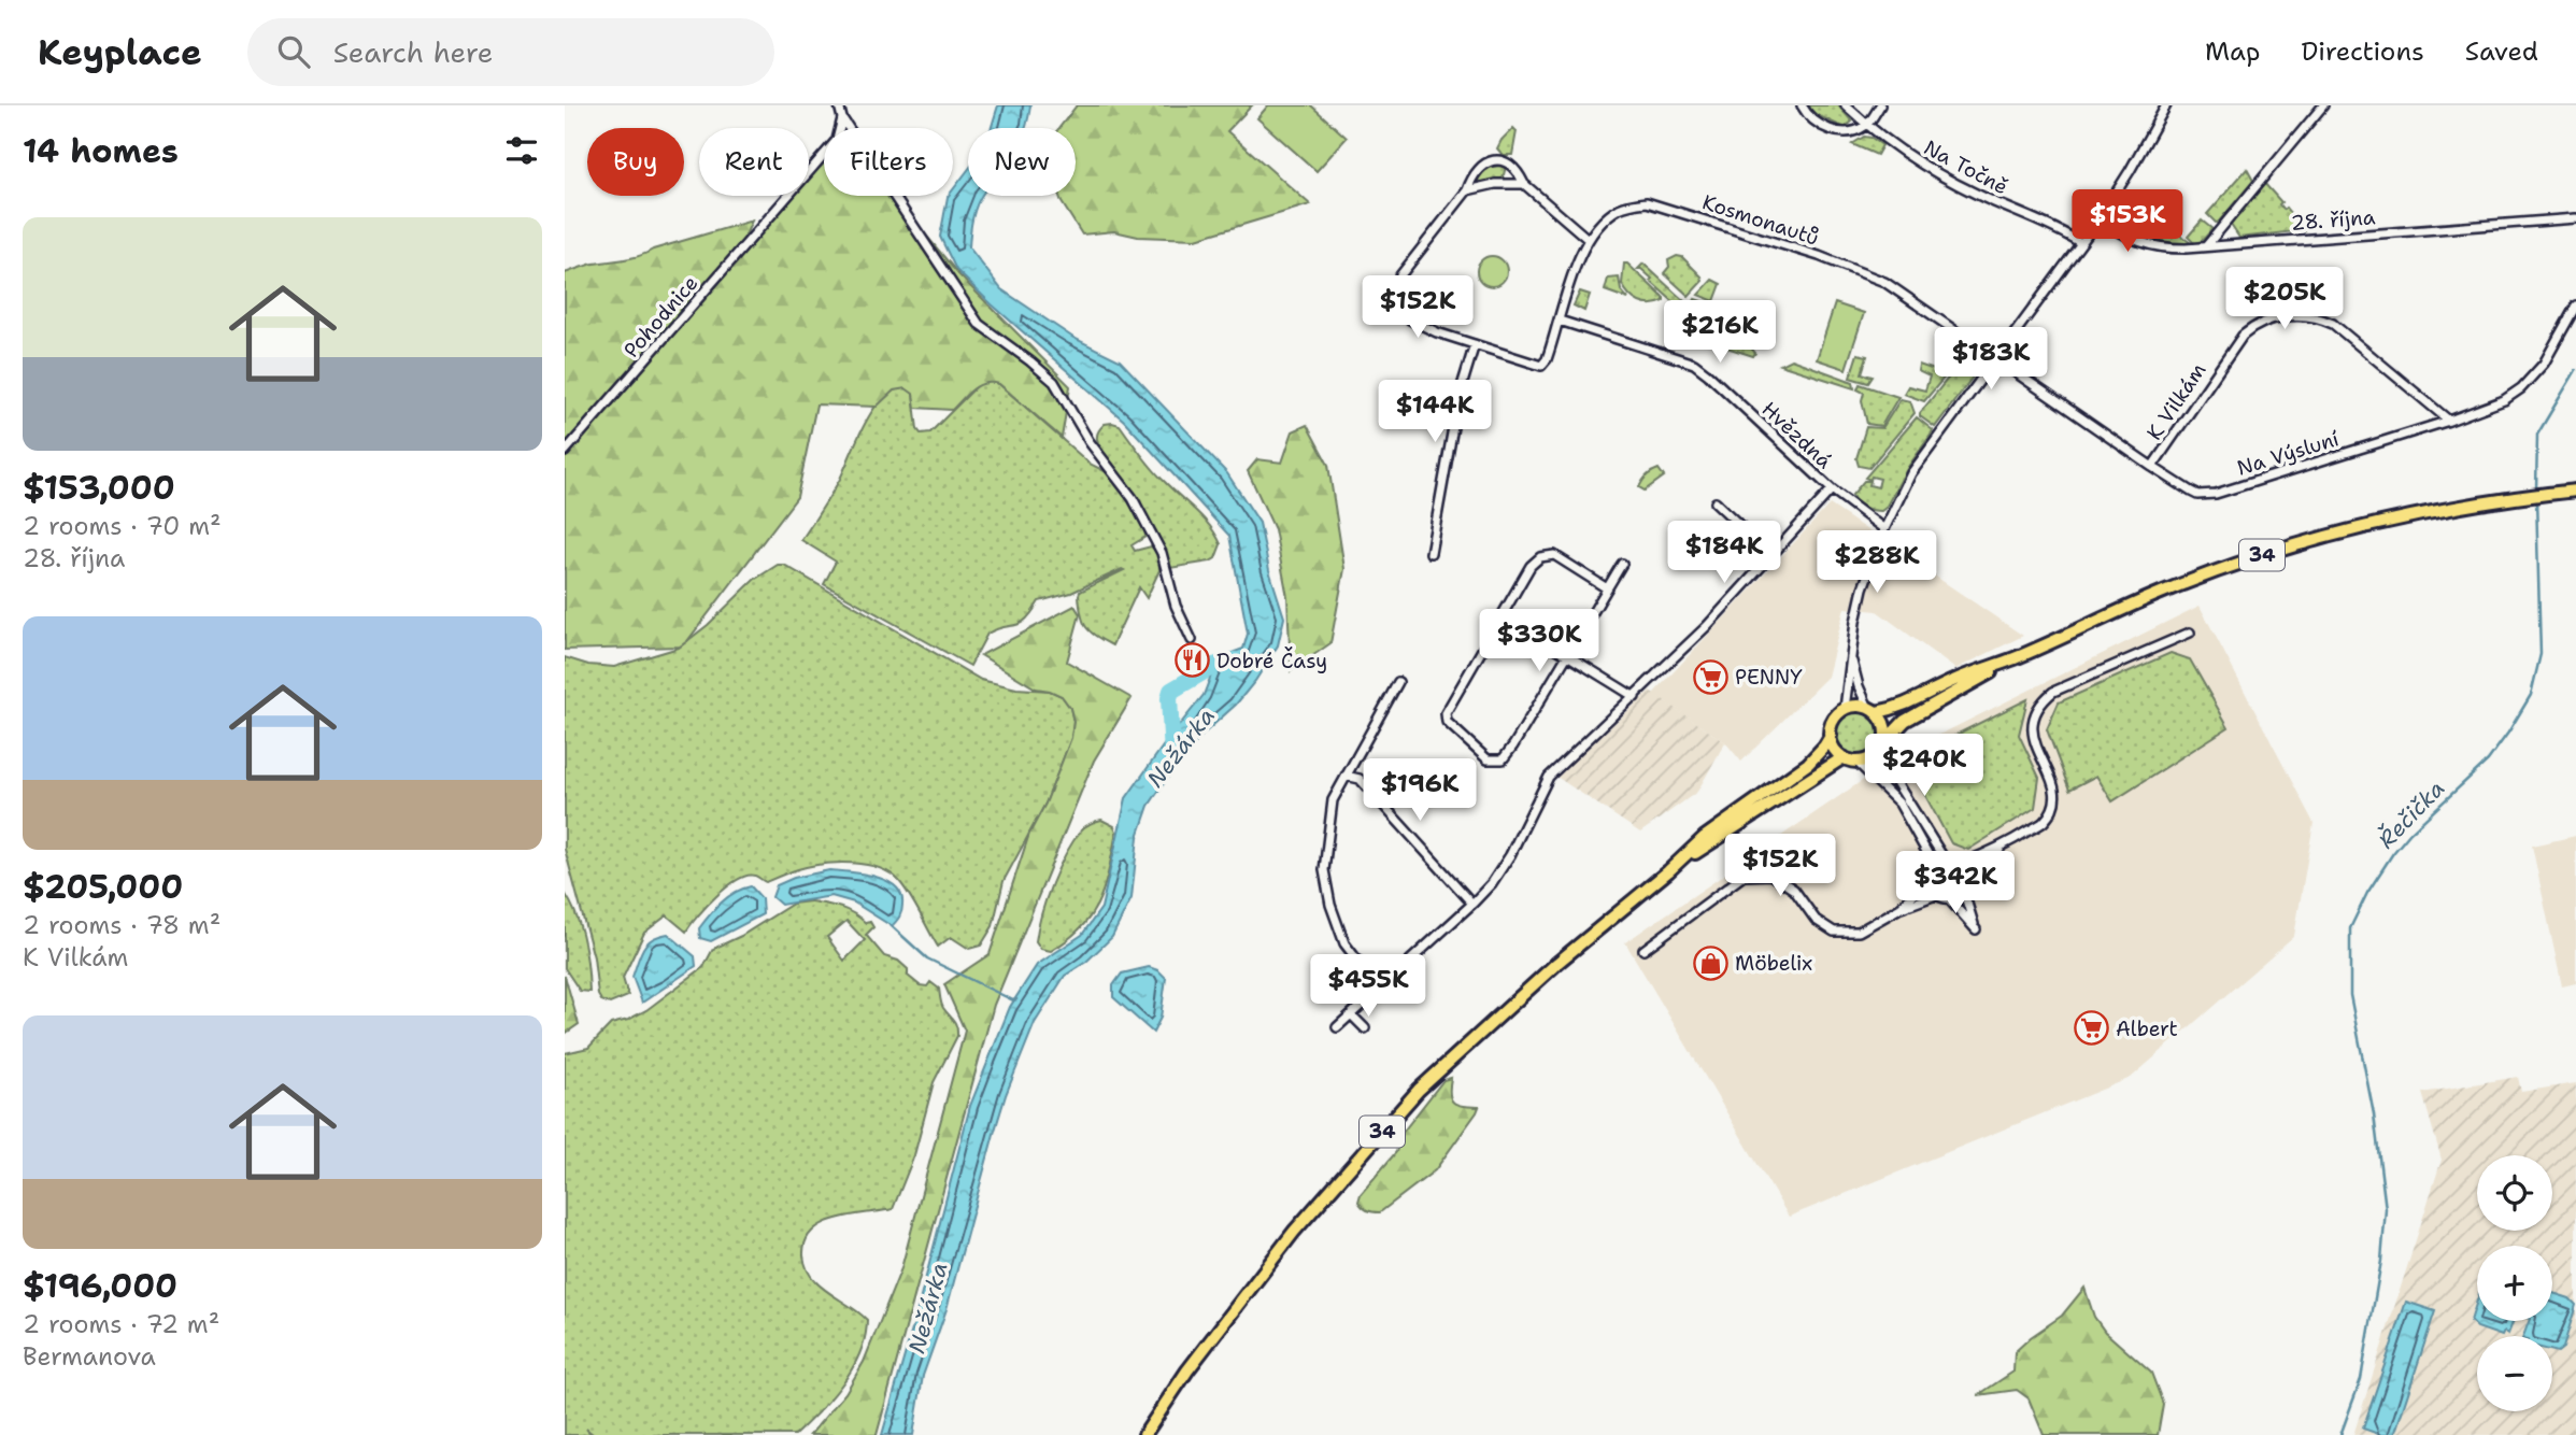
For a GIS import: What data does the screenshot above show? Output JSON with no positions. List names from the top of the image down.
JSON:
{
  "streets": {
    "main road": ["34"],
    "street": [
      "Na Točně",
      "Kosmonautů",
      "28. října",
      "Pohodnice",
      "K Vilkám",
      "Hvězdná",
      "Na Výsluní"
    ]
  },
  "crossings": [
    ["Kosmonautů", "Hvězdná"],
    ["Kosmonautů", "Na Výsluní"],
    ["K Vilkám", "Na Výsluní"]
  ],
  "water": ["Nežárka", "Řečička"],
  "places": {
    "restaurant": ["Dobré Časy"],
    "supermarket": ["PENNY", "Albert"],
    "shop": ["Möbelix"]
  },
  "page": {
    "header": "Keyplace",
    "search": "Search here",
    "nav": ["Map", "Directions", "Saved"],
    "heading": "14 homes",
    "chip": [
      "Buy",
      "Rent",
      "Filters",
      "New"
    ],
    "price": [
      "$153K",
      "$205K",
      "$152K",
      "$216K",
      "$183K",
      "$144K",
      "$184K",
      "$288K",
      "$330K",
      "$240K",
      "$196K",
      "$152K",
      "$342K",
      "$455K"
    ],
    "list": [
      {
        "name": "$153,000",
        "note": "2 rooms · 70 m² · 28. října"
      },
      {
        "name": "$205,000",
        "note": "2 rooms · 78 m² · K Vilkám"
      },
      {
        "name": "$196,000",
        "note": "2 rooms · 72 m² · Bermanova"
      }
    ],
    "map_buttons": ["+", "−"]
  }
}
